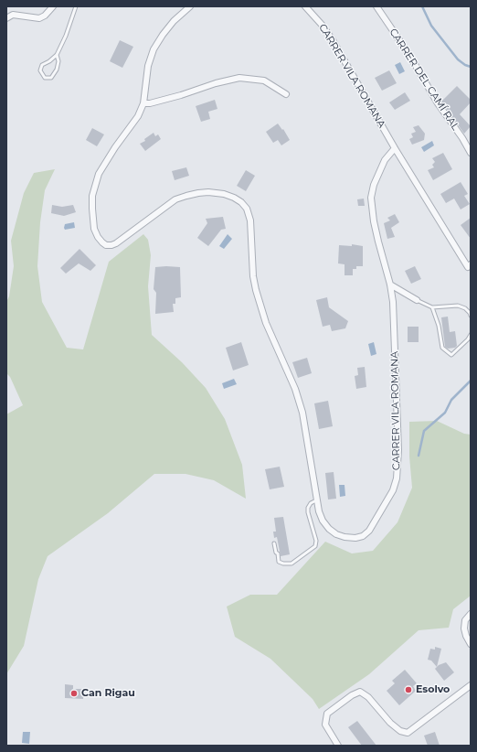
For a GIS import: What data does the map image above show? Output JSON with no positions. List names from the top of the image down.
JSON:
{
  "streets": {
    "street": ["CARRER VILA ROMANA", "CARRER DEL CAMÍ RAL"]
  },
  "places": ["Esolvo", "Can Rigau"]
}
